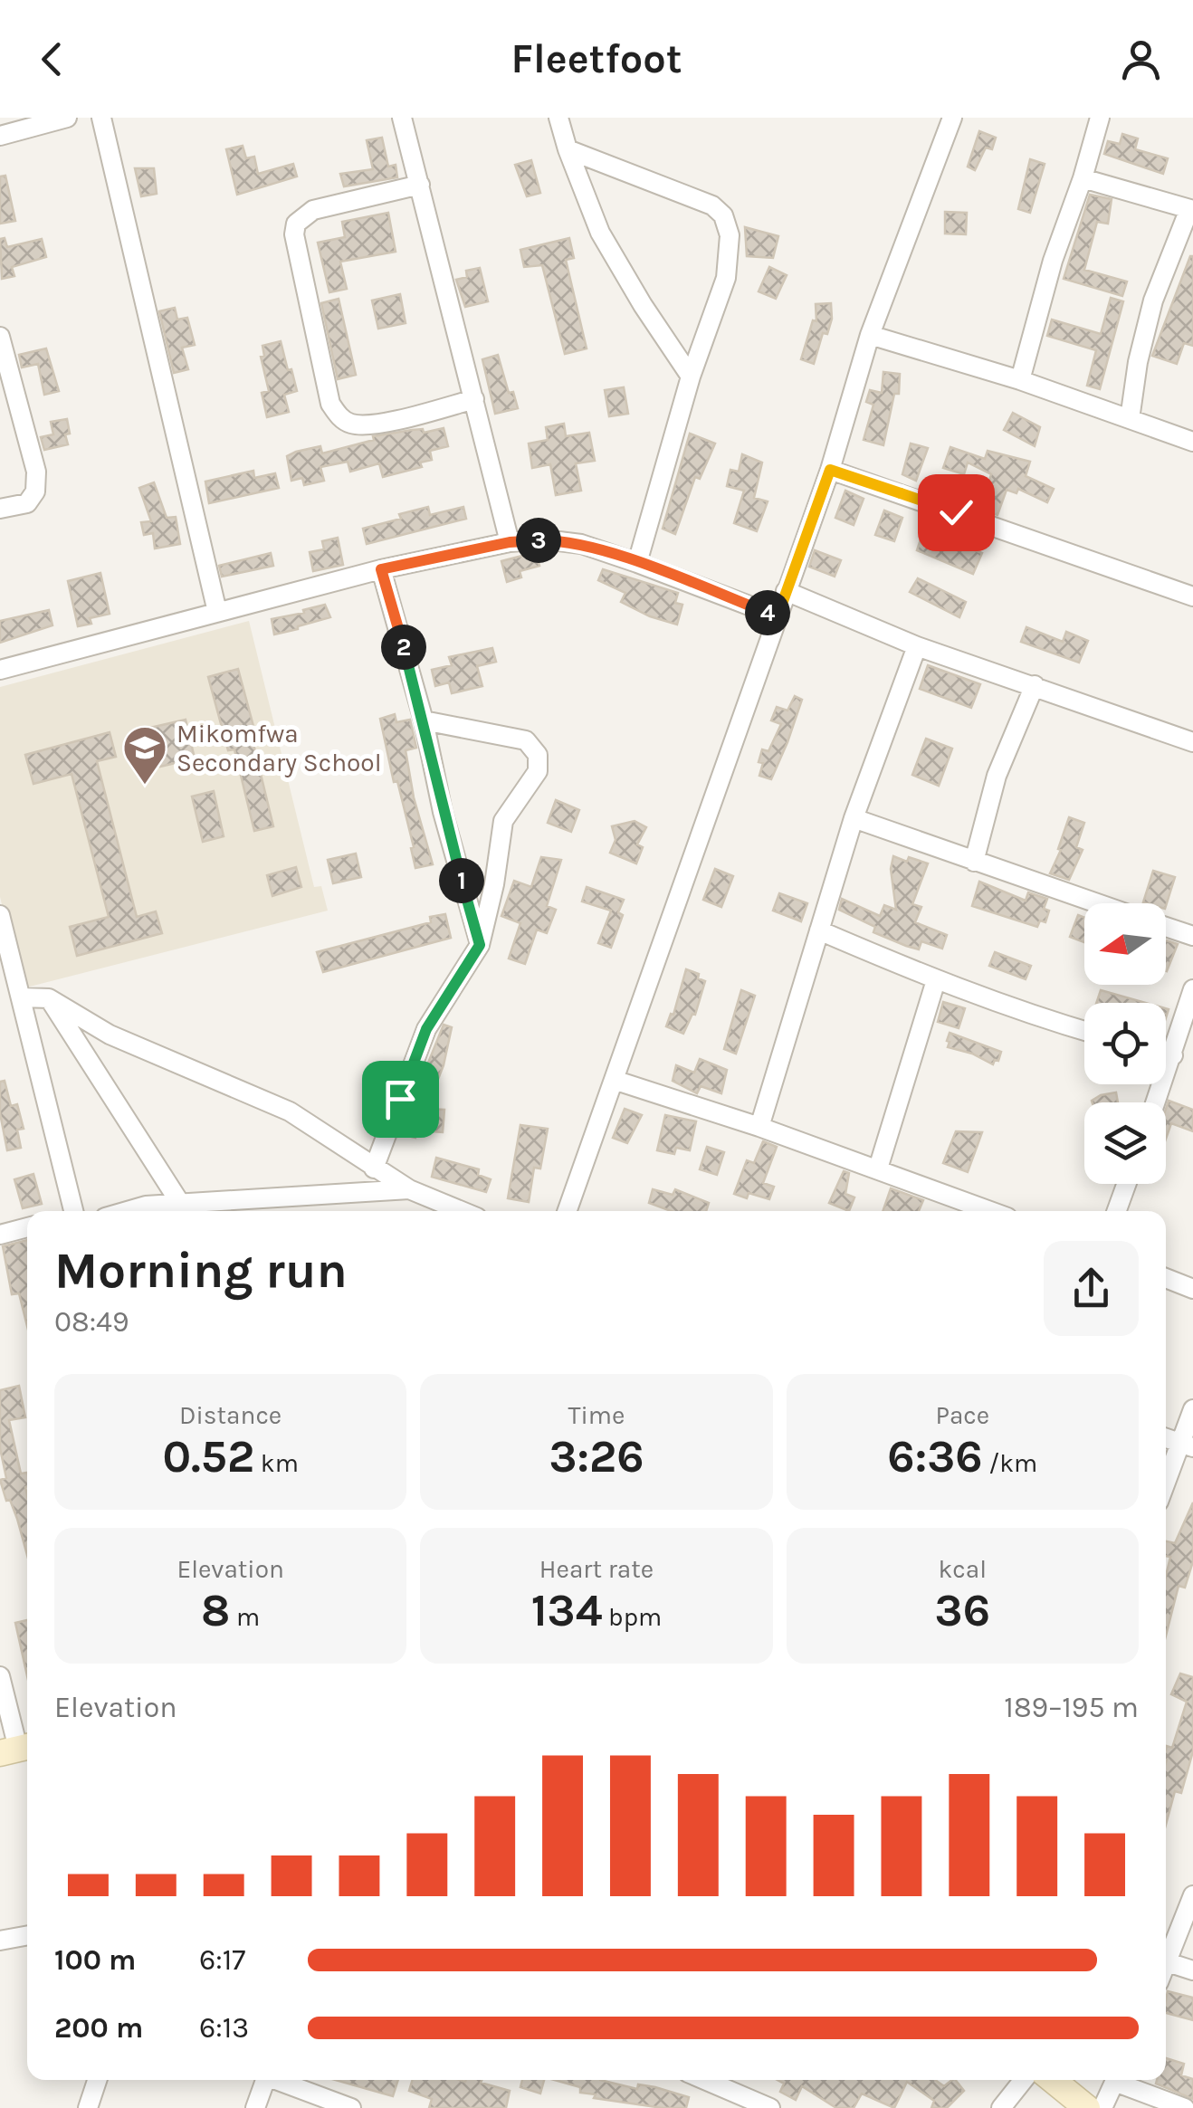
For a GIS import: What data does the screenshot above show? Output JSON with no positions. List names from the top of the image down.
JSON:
{
  "places": {
    "school or university": ["Mikomfwa Secondary School"]
  },
  "north": "left",
  "page": {
    "header": "Fleetfoot",
    "pins": [
      "3",
      "4",
      "2",
      "1"
    ],
    "heading": ["Morning run", "08:49"],
    "stats": [
      ["Distance", "0.52 km"],
      ["Time", "3:26"],
      ["Pace", "6:36 /km"],
      ["Elevation", "8 m"],
      ["Heart rate", "134 bpm"],
      ["kcal", "36"]
    ],
    "chart": ["Elevation", "189–195 m"],
    "list": [
      {
        "name": "100 m",
        "note": "6:17"
      },
      {
        "name": "200 m",
        "note": "6:13"
      }
    ]
  }
}
